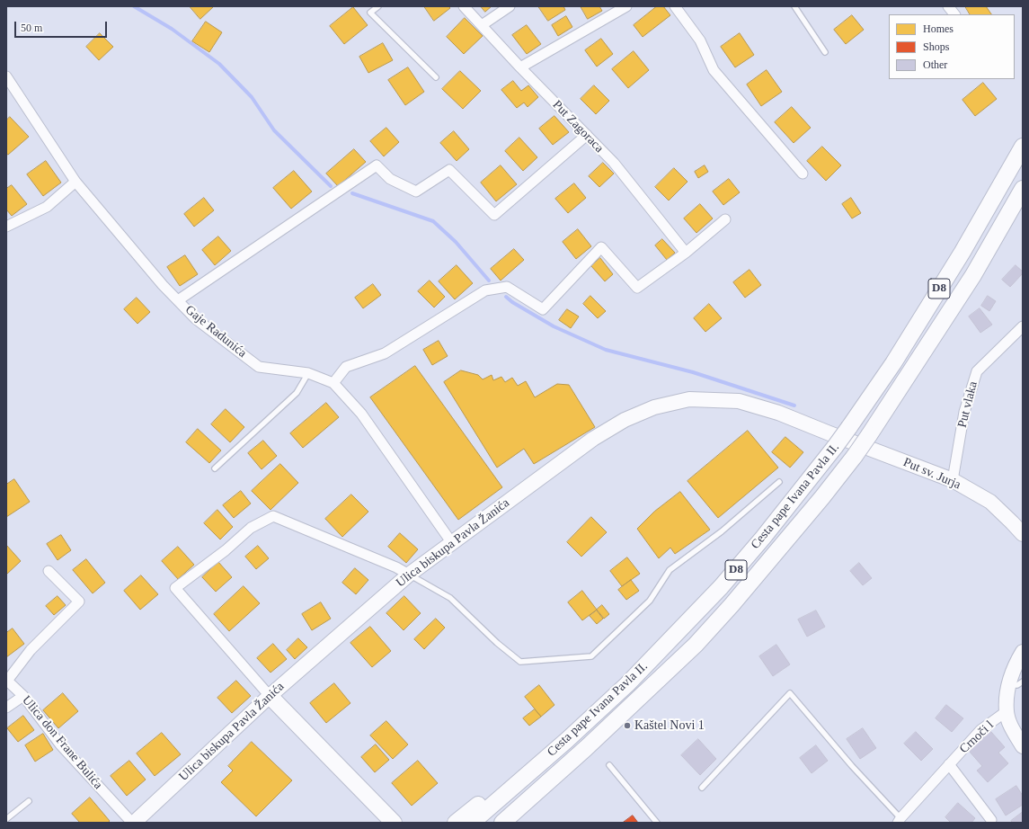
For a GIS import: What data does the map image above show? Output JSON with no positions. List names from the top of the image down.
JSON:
{
  "streets": {
    "main road": ["D8", "Cesta pape Ivana Pavla II."],
    "street": [
      "Put Zagoraca",
      "Gaje Radunića",
      "Put vlaka",
      "Put sv. Jurja",
      "Ulica biskupa Pavla Žanića",
      "Crnoči l",
      "Ulica don Frane Bulića"
    ]
  },
  "crossings": [
    ["Gaje Radunića", "Ulica biskupa Pavla Žanića"],
    ["Put vlaka", "Put sv. Jurja"],
    ["Put sv. Jurja", "Cesta pape Ivana Pavla II."],
    ["Put sv. Jurja", "Ulica biskupa Pavla Žanića"],
    ["Cesta pape Ivana Pavla II.", "Ulica biskupa Pavla Žanića"],
    ["Ulica biskupa Pavla Žanića", "Ulica don Frane Bulića"]
  ],
  "places": ["Kaštel Novi 1"],
  "legend": ["Homes", "Shops", "Other"],
  "scale_bar": "50 m"
}
